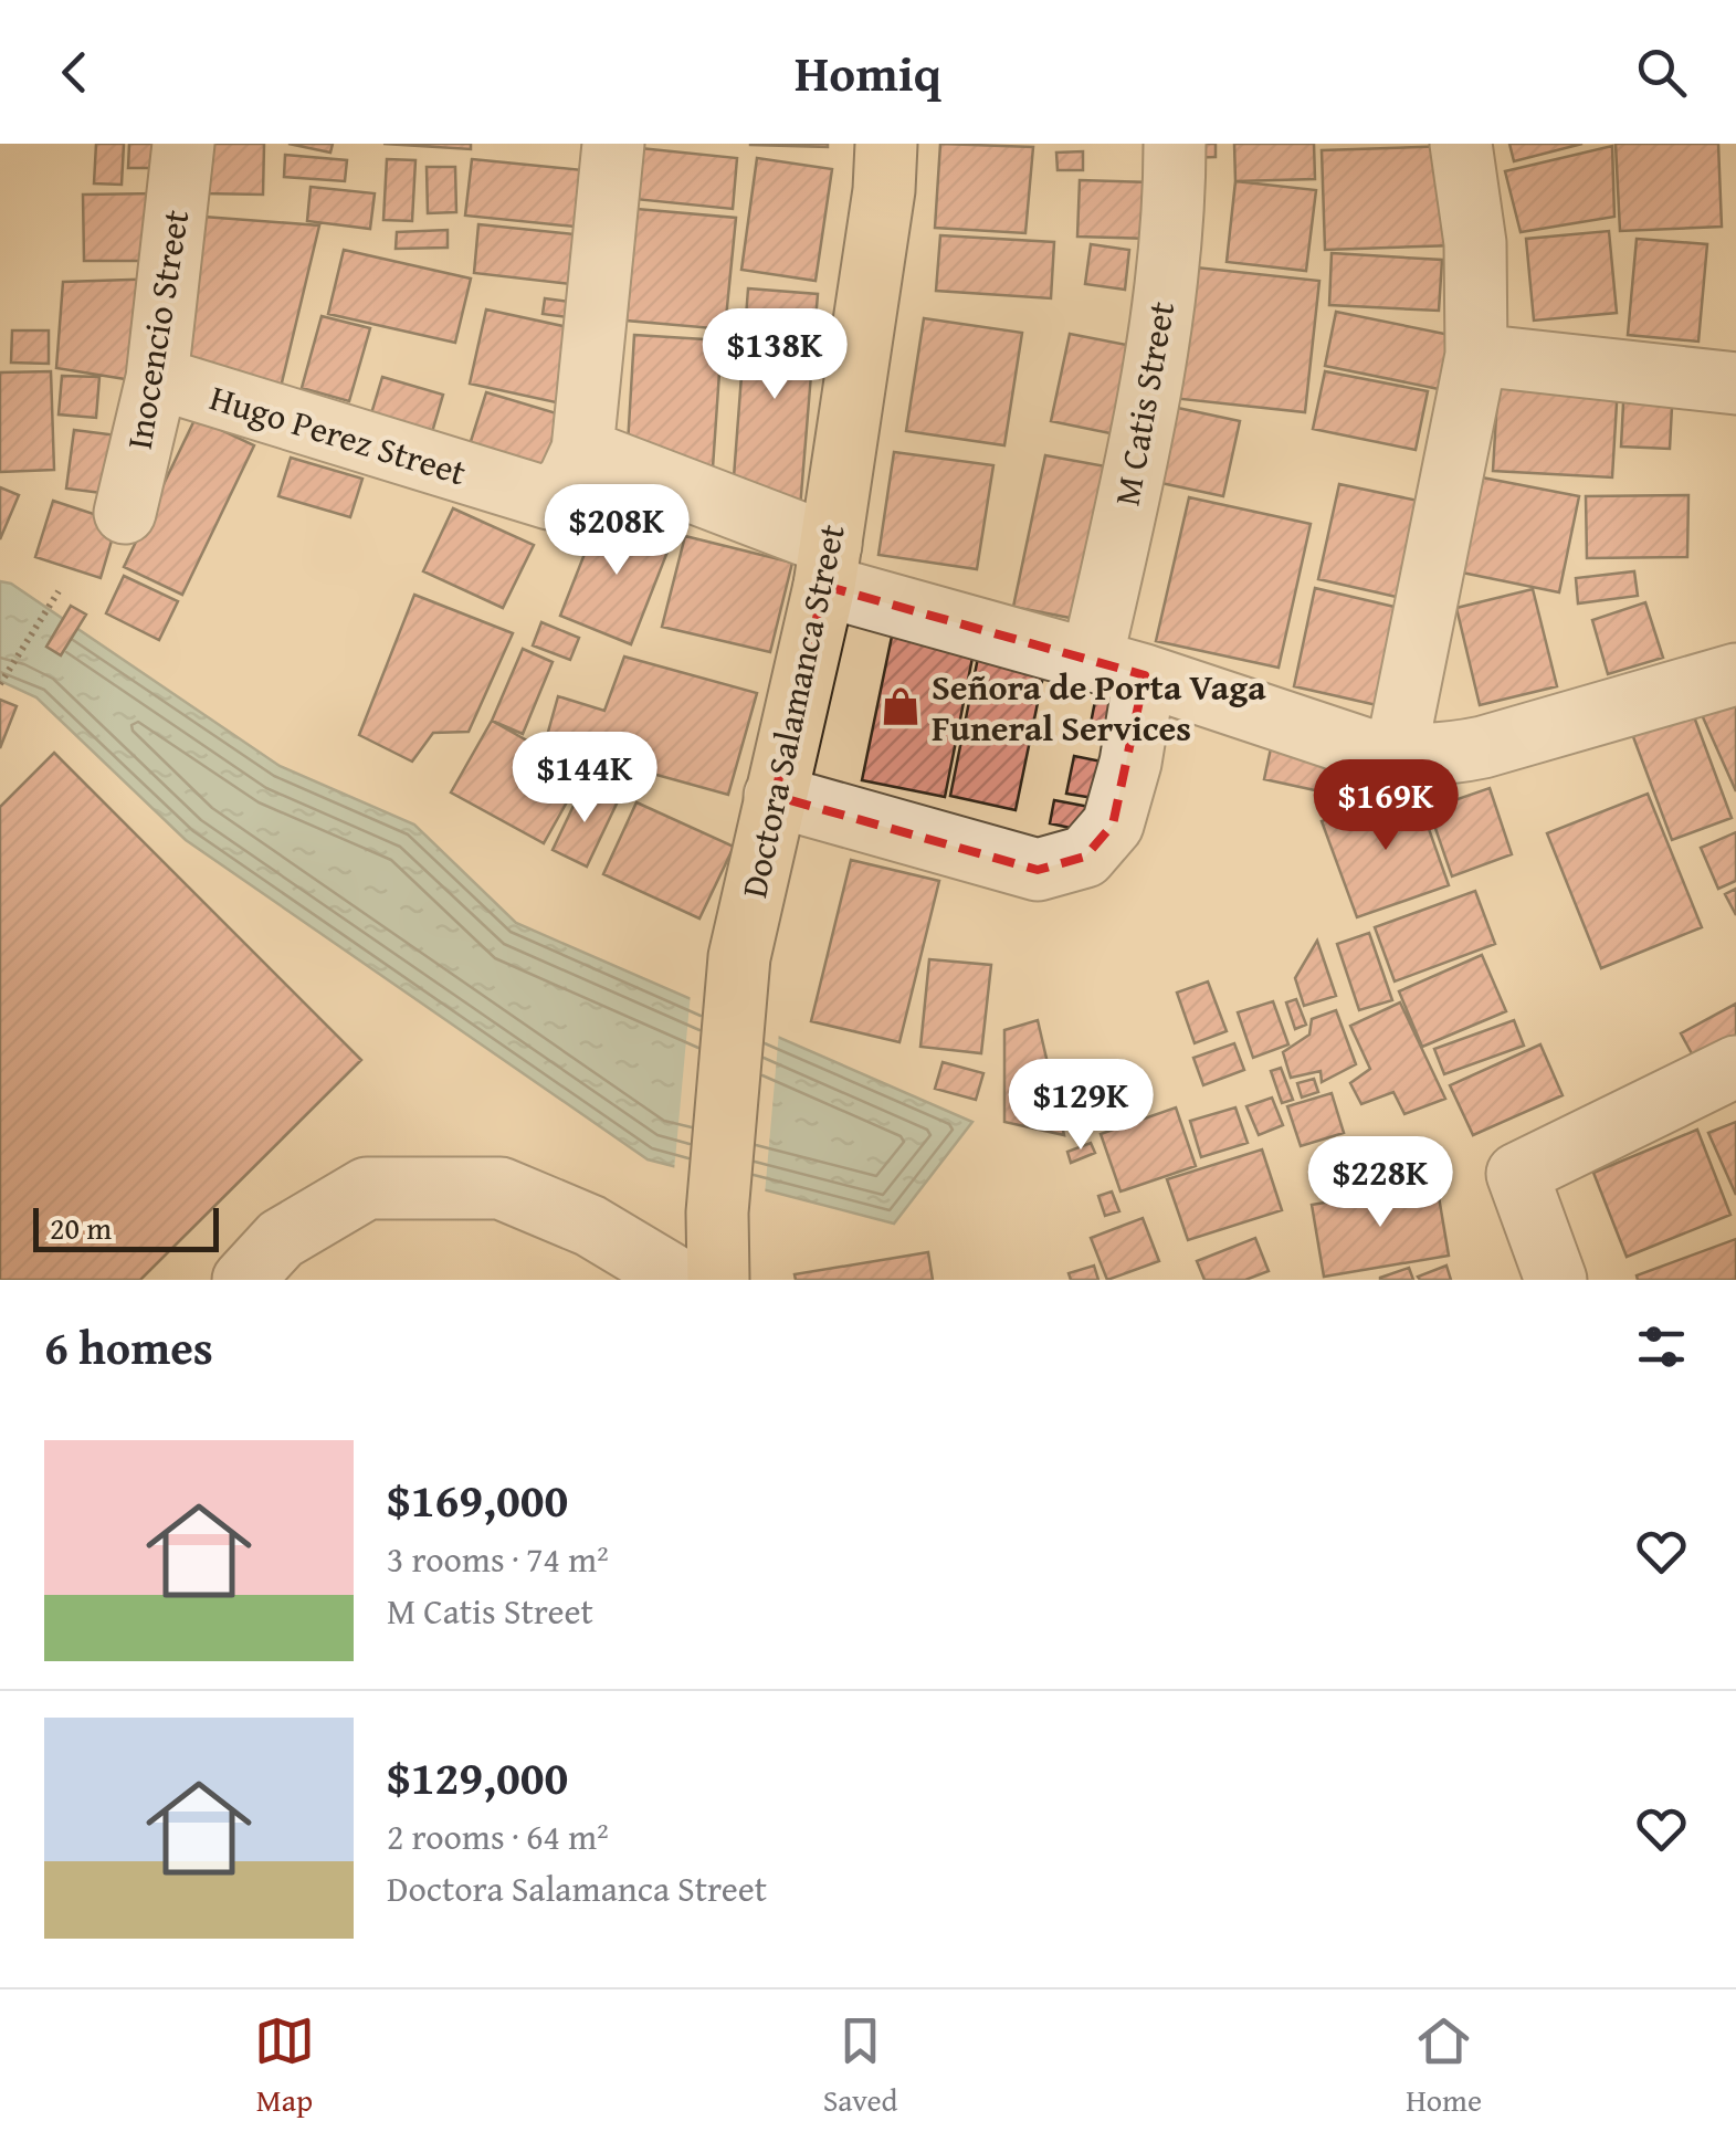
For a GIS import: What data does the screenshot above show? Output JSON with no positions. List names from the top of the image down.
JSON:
{
  "streets": {
    "main road": ["Doctora Salamanca Street"],
    "street": ["Inocencio Street", "M Catis Street", "Hugo Perez Street"]
  },
  "crossings": [
    ["Inocencio Street", "Hugo Perez Street"],
    ["M Catis Street", "Doctora Salamanca Street"]
  ],
  "places": {
    "shop": ["Señora de Porta Vaga Funeral Services"]
  },
  "scale_bar": "20 m",
  "page": {
    "header": "Homiq",
    "price": [
      "$138K",
      "$208K",
      "$144K",
      "$169K",
      "$129K",
      "$228K"
    ],
    "scale": "20 m",
    "heading": "6 homes",
    "list": [
      {
        "name": "$169,000",
        "note": "3 rooms · 74 m² · M Catis Street"
      },
      {
        "name": "$129,000",
        "note": "2 rooms · 64 m² · Doctora Salamanca Street"
      }
    ],
    "tabs": ["Map", "Saved", "Home"]
  }
}
